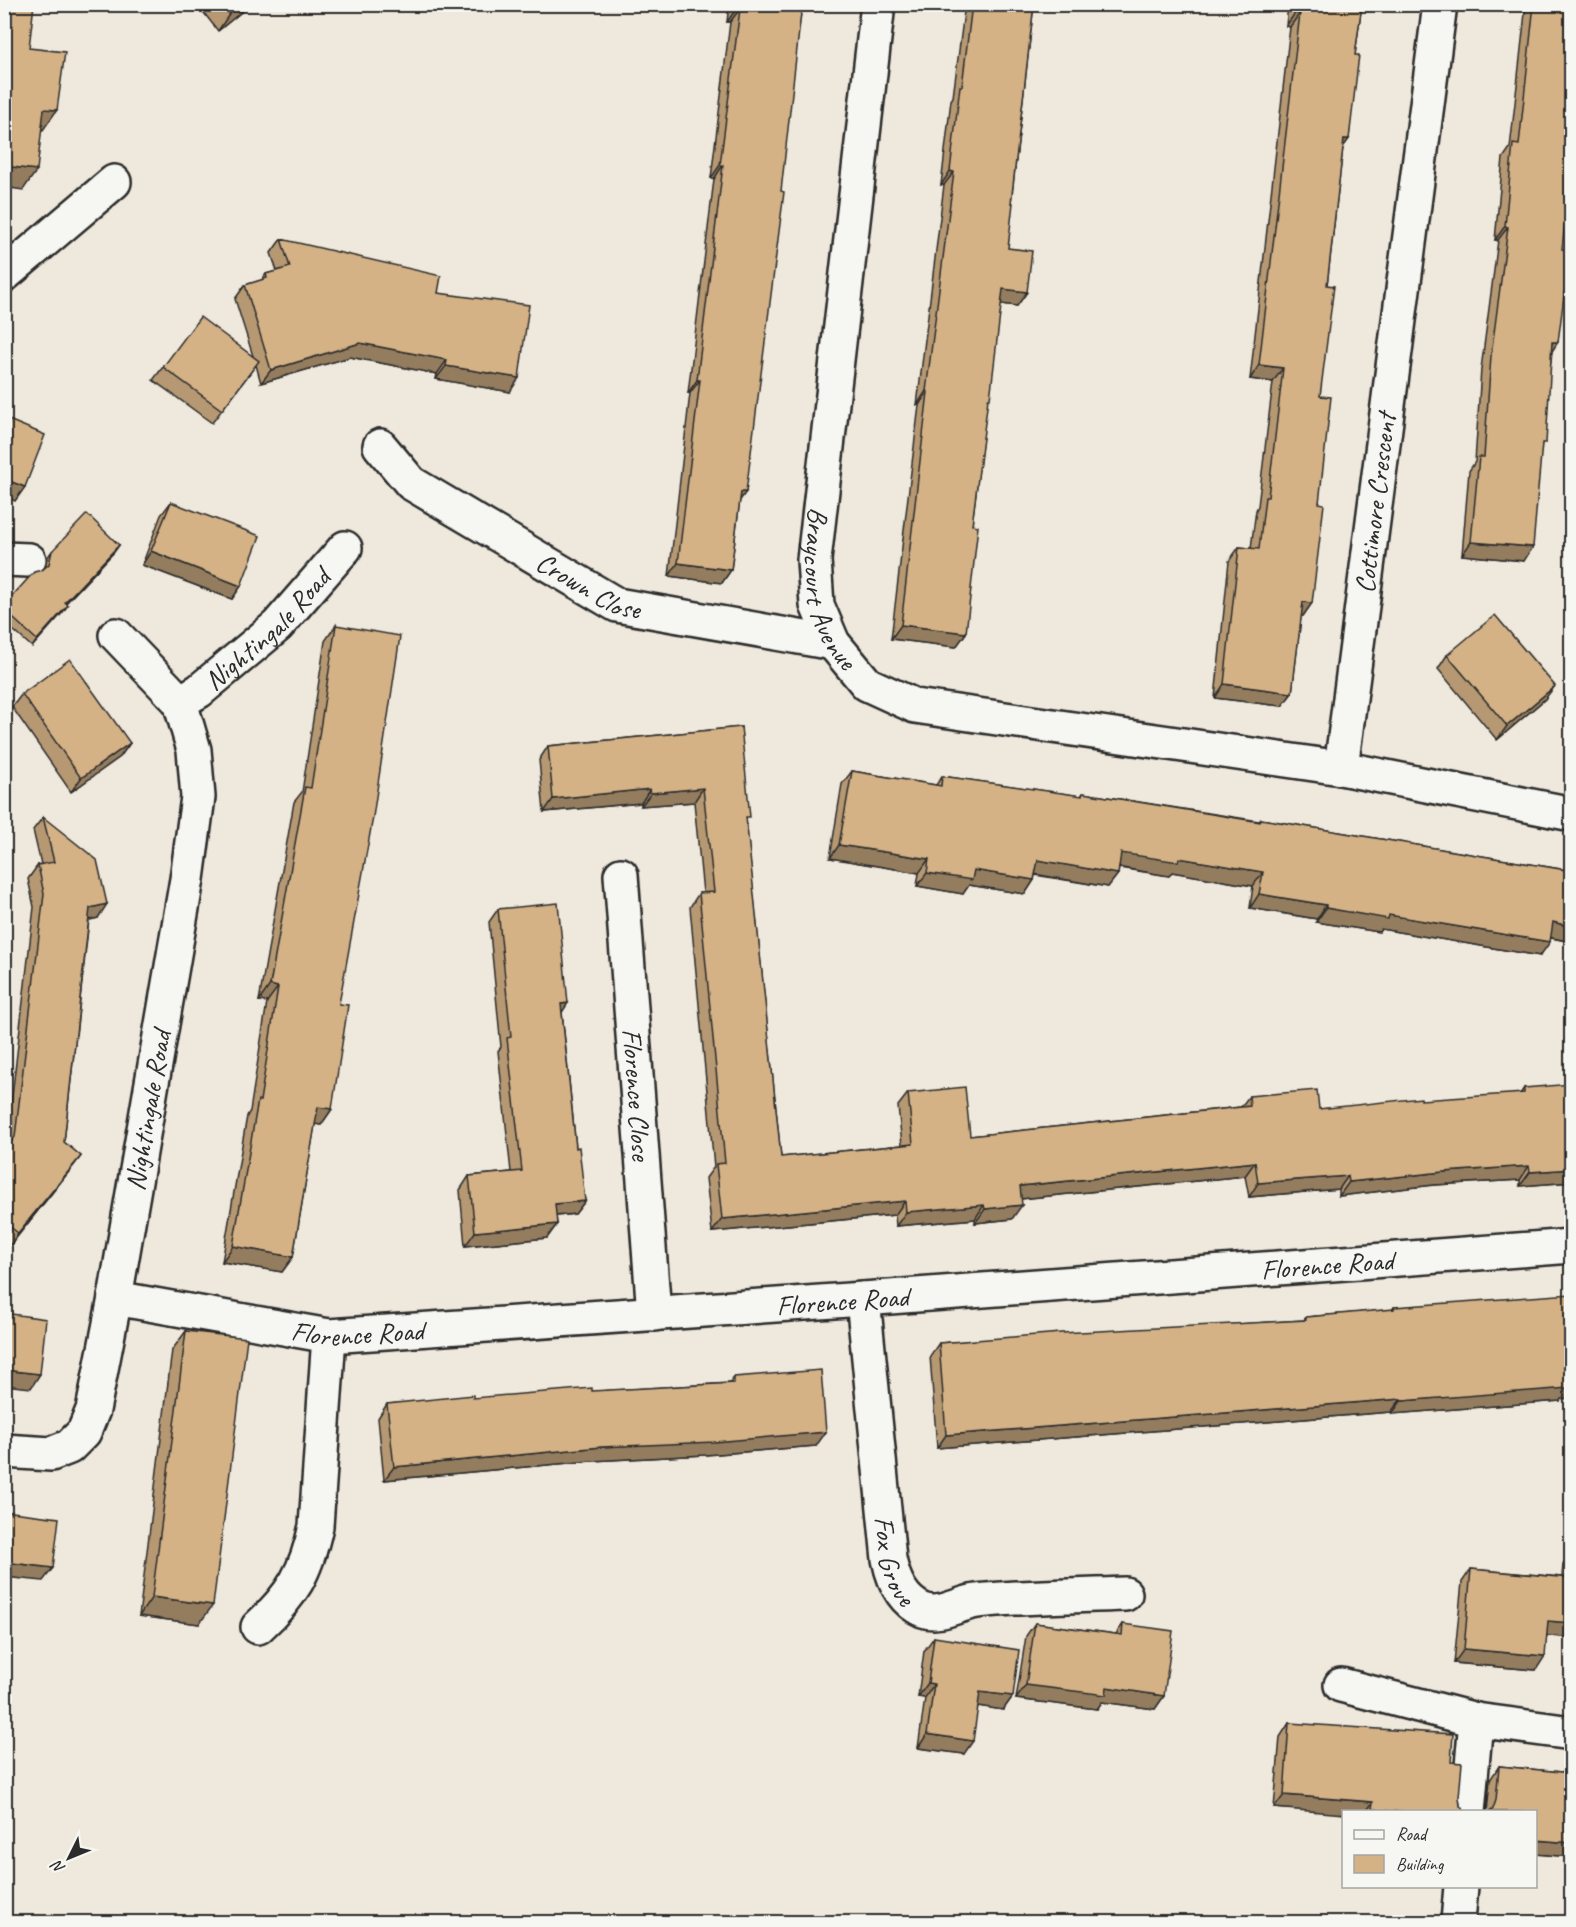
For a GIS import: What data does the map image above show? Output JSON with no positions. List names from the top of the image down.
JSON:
{
  "streets": {
    "street": [
      "Cottimore Crescent",
      "Crown Close",
      "Braycourt Avenue",
      "Nightingale Road",
      "Florence Close",
      "Florence Road",
      "Fox Grove"
    ]
  },
  "crossings": [
    ["Cottimore Crescent", "Braycourt Avenue"],
    ["Crown Close", "Braycourt Avenue"],
    ["Nightingale Road", "Florence Road"],
    ["Florence Close", "Florence Road"],
    ["Florence Road", "Fox Grove"]
  ],
  "legend": ["Road", "Building"],
  "north": "bottom left"
}
